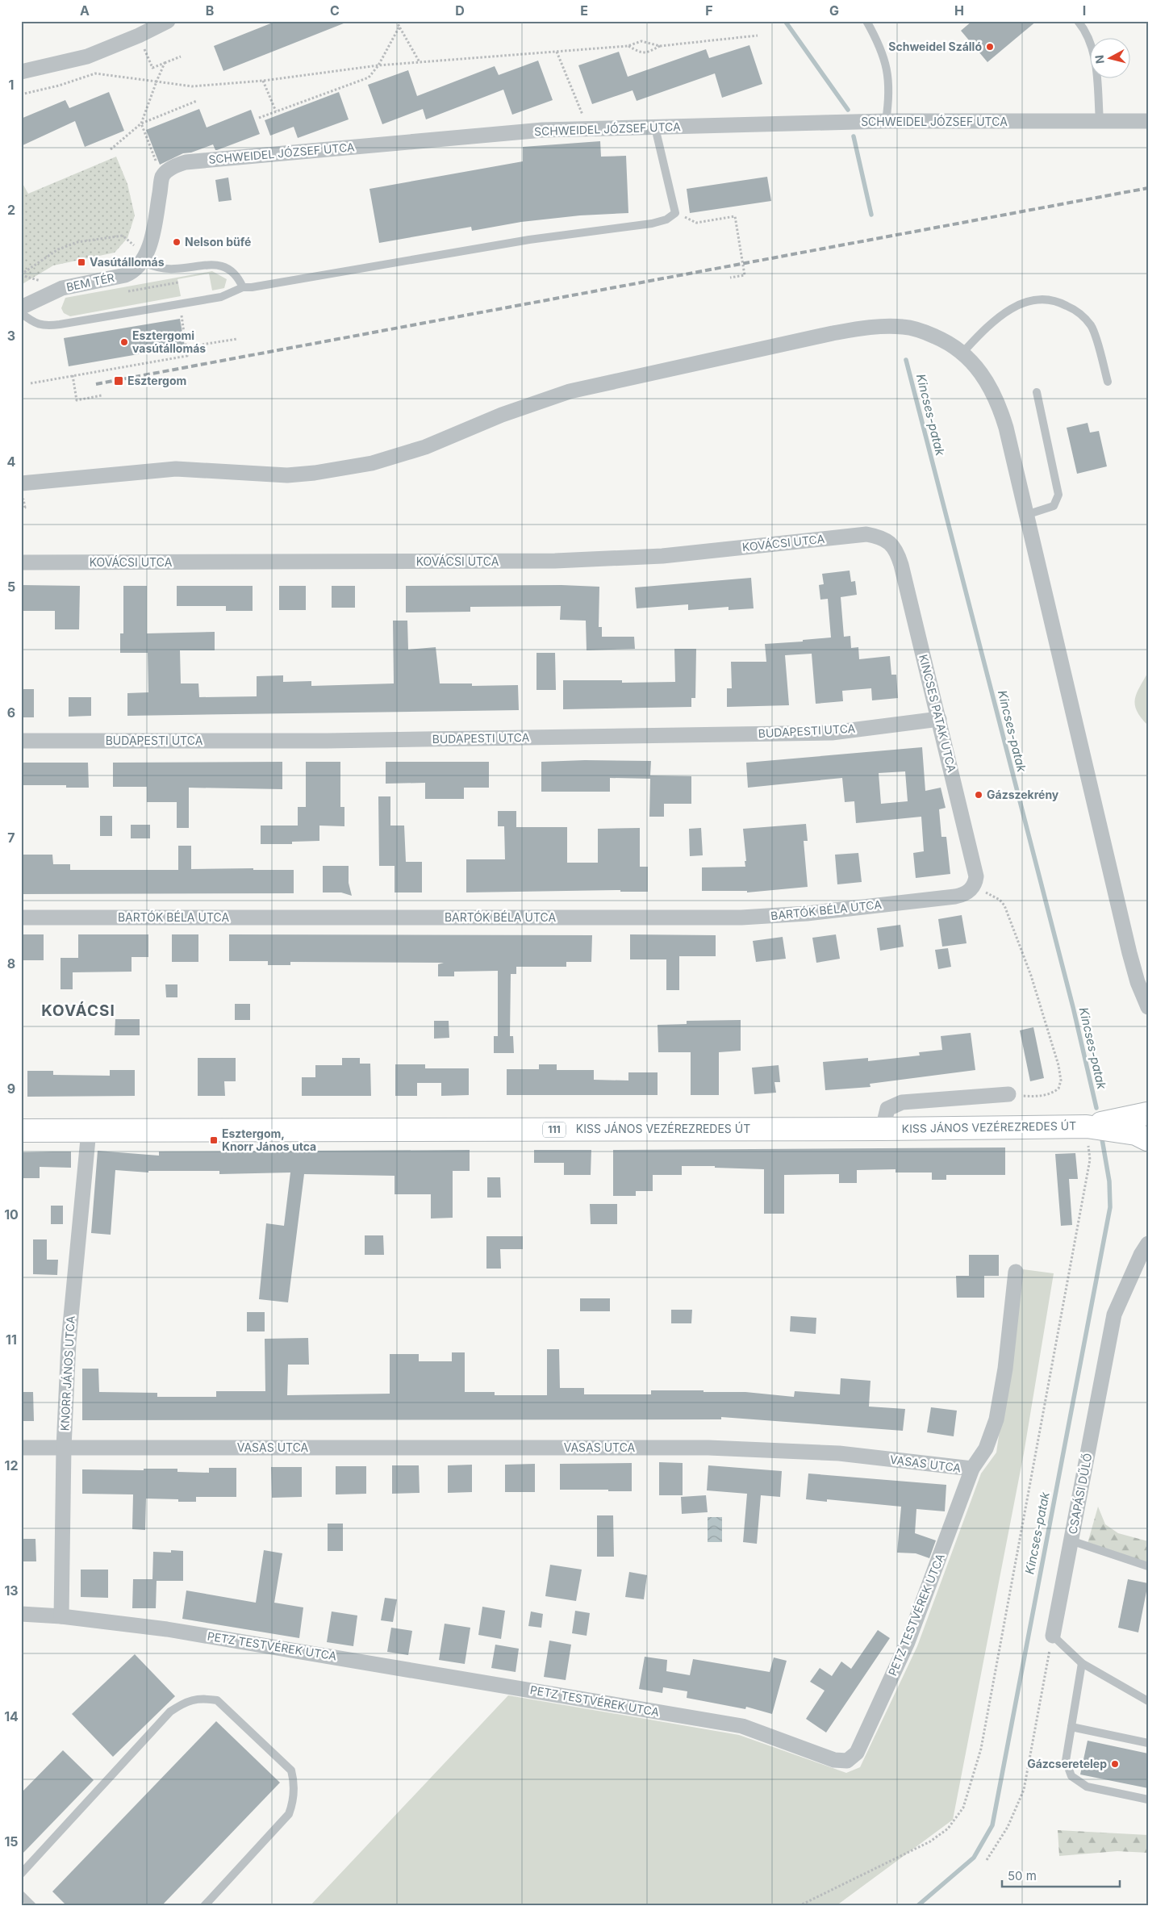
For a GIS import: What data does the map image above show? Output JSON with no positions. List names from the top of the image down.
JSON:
{
  "streets": {
    "main road": ["KISS JÁNOS VEZÉREZREDES ÚT", "111"],
    "street": [
      "SCHWEIDEL JÓZSEF UTCA",
      "BEM TÉR",
      "KOVÁCSI UTCA",
      "KINCSES PATAK UTCA",
      "BUDAPESTI UTCA",
      "BARTÓK BÉLA UTCA",
      "KNORR JÁNOS UTCA",
      "VASAS UTCA",
      "CSAPÁSI DŰLŐ",
      "PETZ TESTVÉREK UTCA"
    ]
  },
  "crossings": [
    ["KOVÁCSI UTCA", "KINCSES PATAK UTCA"],
    ["KINCSES PATAK UTCA", "BUDAPESTI UTCA"],
    ["KINCSES PATAK UTCA", "BARTÓK BÉLA UTCA"],
    ["KISS JÁNOS VEZÉREZREDES ÚT", "111"],
    ["KISS JÁNOS VEZÉREZREDES ÚT", "KNORR JÁNOS UTCA"],
    ["KNORR JÁNOS UTCA", "VASAS UTCA"],
    ["KNORR JÁNOS UTCA", "PETZ TESTVÉREK UTCA"],
    ["VASAS UTCA", "PETZ TESTVÉREK UTCA"]
  ],
  "districts": ["KOVÁCSI"],
  "water": ["Kincses-patak"],
  "places": {
    "other": [
      "Schweidel Szálló",
      "Nelson büfé",
      "Esztergomi vasútállomás",
      "Gázszekrény",
      "Gázcseretelep"
    ],
    "transit": ["Vasútállomás", "Esztergom", "Esztergom, Knorr János utca"]
  },
  "scale_bar": "50 m",
  "north": "left",
  "grid": {
    "columns": [
      "A",
      "B",
      "C",
      "D",
      "E",
      "F",
      "G",
      "H",
      "I"
    ],
    "rows": [
      "1",
      "2",
      "3",
      "4",
      "5",
      "6",
      "7",
      "8",
      "9",
      "10",
      "11",
      "12",
      "13",
      "14",
      "15"
    ]
  }
}
